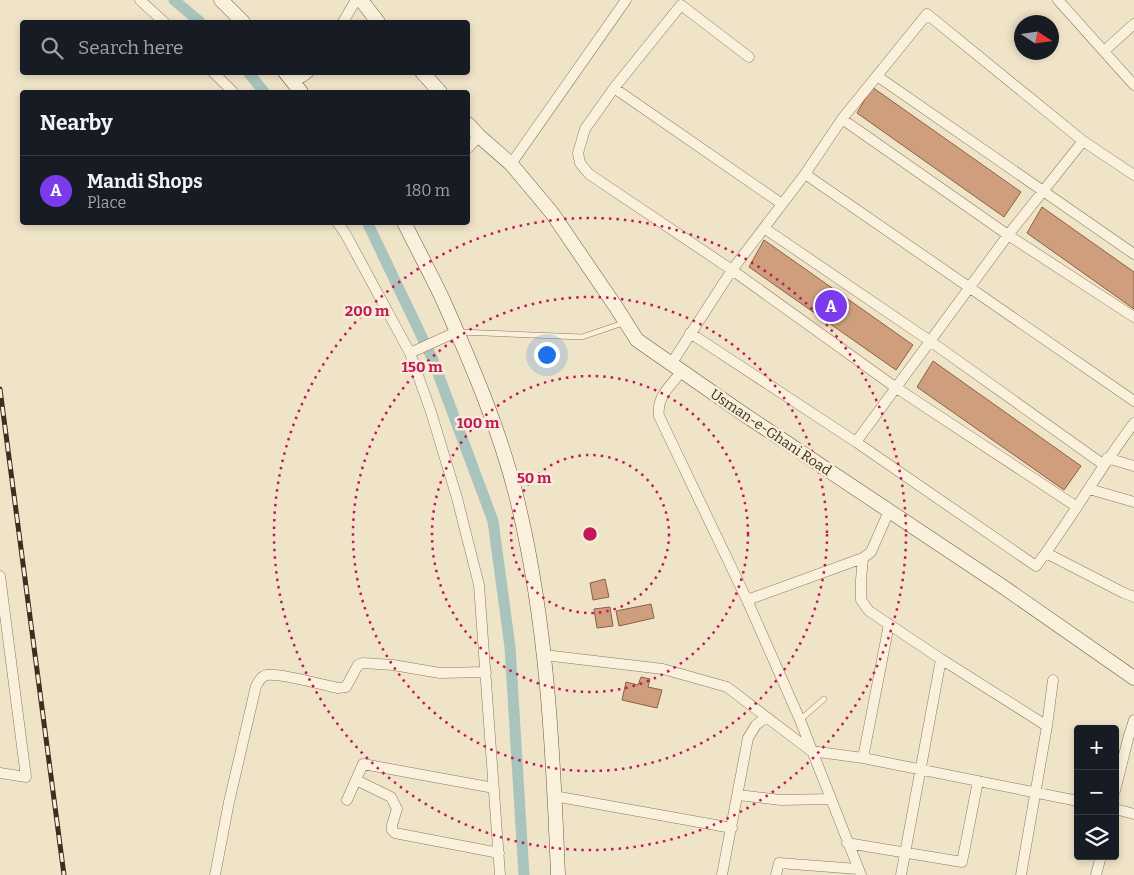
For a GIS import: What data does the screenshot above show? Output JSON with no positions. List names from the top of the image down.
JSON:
{
  "streets": {
    "main road": ["Usman-e-Ghani Road"]
  },
  "north": "right",
  "page": {
    "search": "Search here",
    "heading": "Nearby",
    "list": [
      {
        "mark": "A",
        "name": "Mandi Shops",
        "note": "Place",
        "value": "180 m"
      }
    ],
    "pins": "A",
    "map_buttons": ["+", "−"]
  },
  "rings": [
    "200 m",
    "150 m",
    "100 m",
    "50 m"
  ]
}
